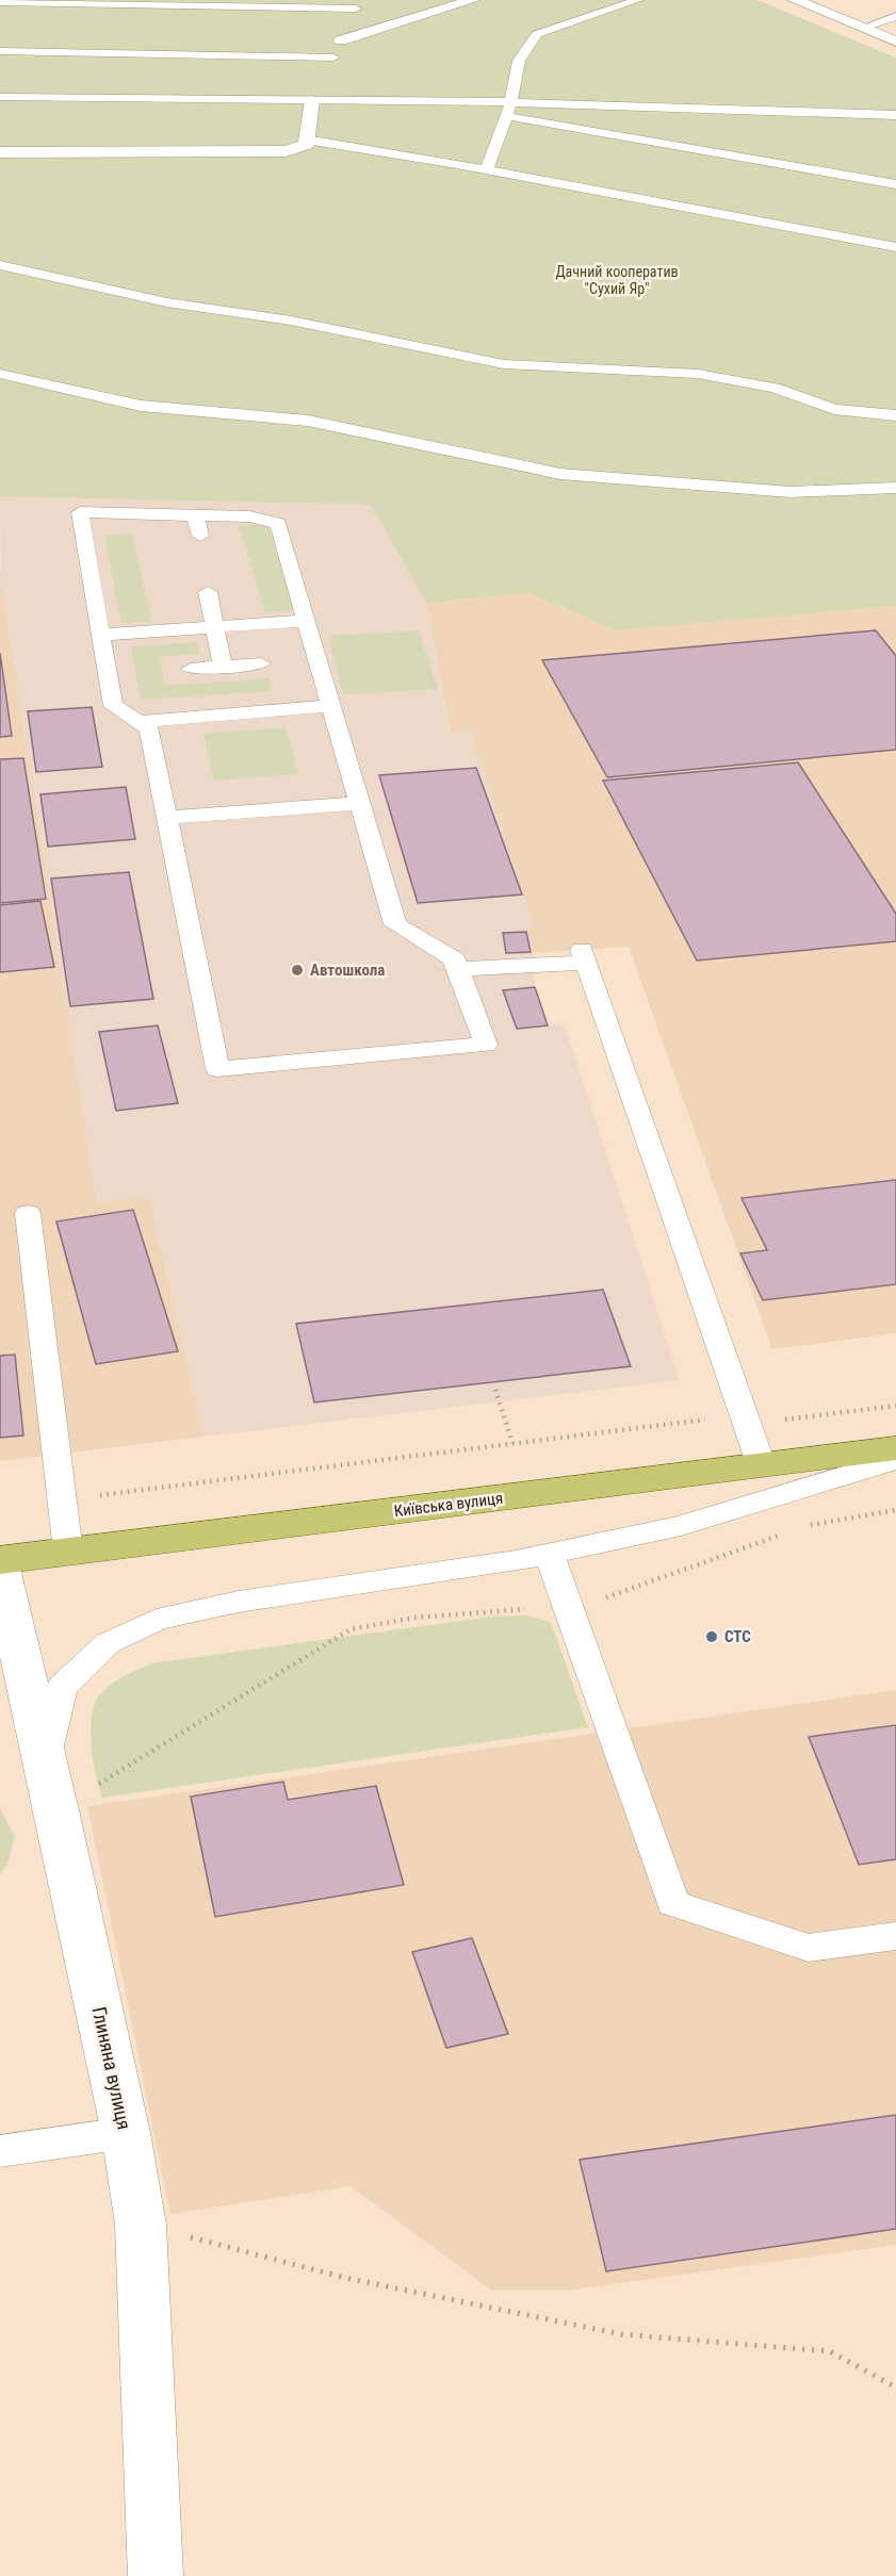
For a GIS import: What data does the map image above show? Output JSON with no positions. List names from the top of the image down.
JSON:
{
  "streets": {
    "main road": ["Київська вулиця"],
    "street": ["Глиняна вулиця"]
  },
  "parks": ["Дачний кооператив \"Сухий Яр\""],
  "places": ["Автошкола", "СТС"]
}
